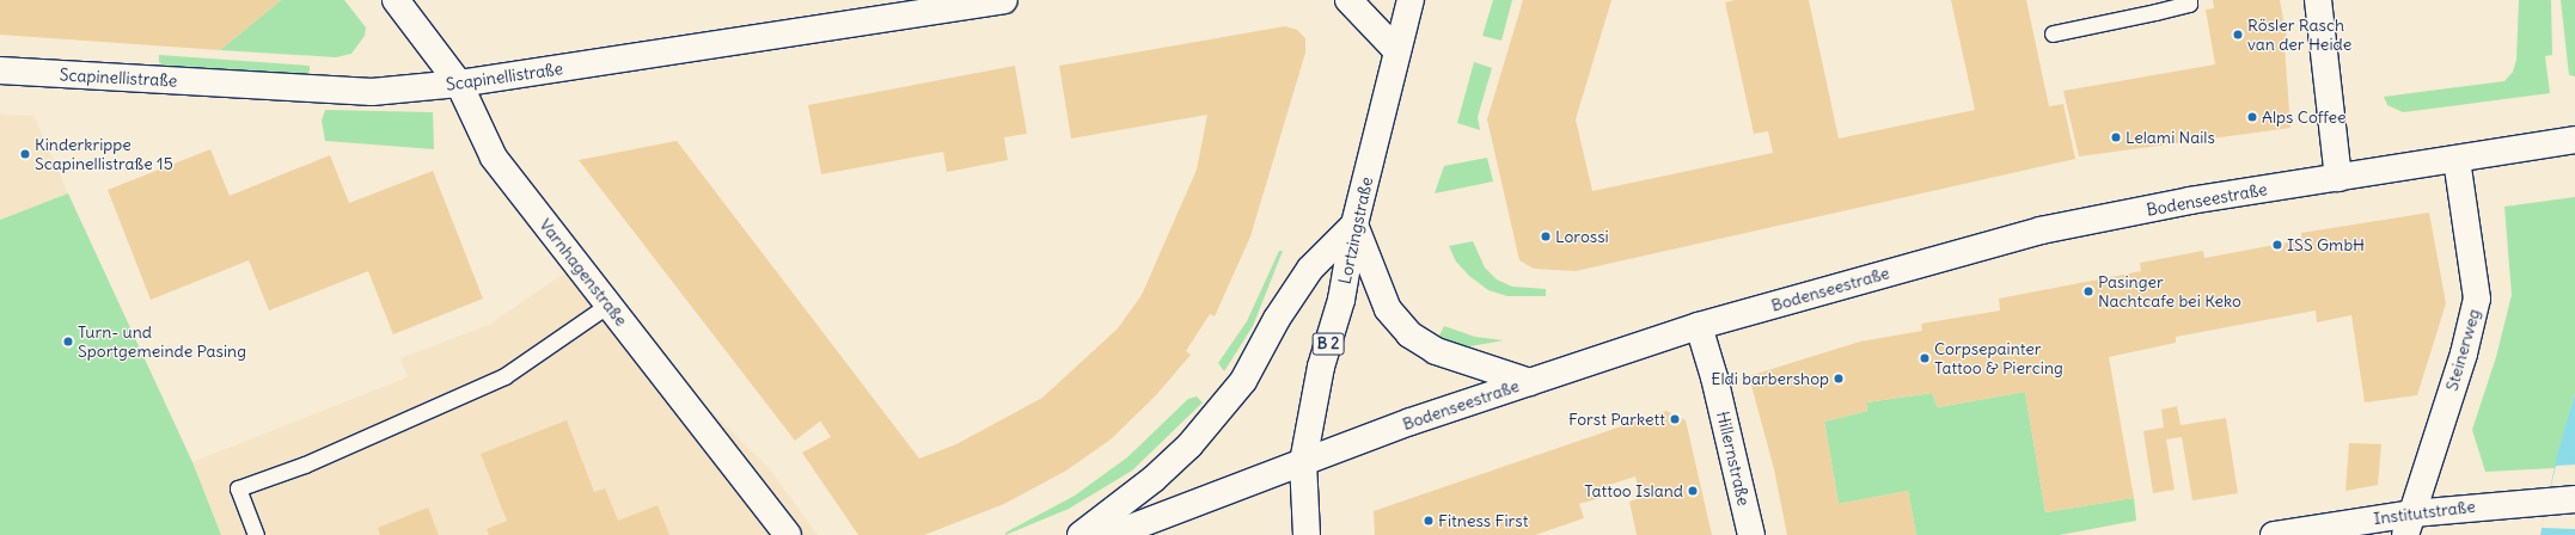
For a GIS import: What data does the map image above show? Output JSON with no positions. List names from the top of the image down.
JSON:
{
  "streets": {
    "street": [
      "Scapinellistraße",
      "Bodenseestraße",
      "Lortzingstraße",
      "Varnhagenstraße",
      "B 2",
      "Steinerweg",
      "Hillernstraße",
      "Institutstraße"
    ]
  },
  "crossings": [
    ["Scapinellistraße", "Varnhagenstraße"],
    ["Bodenseestraße", "Lortzingstraße"],
    ["Bodenseestraße", "Steinerweg"],
    ["Bodenseestraße", "Hillernstraße"],
    ["Steinerweg", "Institutstraße"]
  ],
  "places": [
    "Rösler Rasch van der Heide",
    "Alps Coffee",
    "Lelami Nails",
    "Kinderkrippe Scapinellistraße 15",
    "Lorossi",
    "ISS GmbH",
    "Pasinger Nachtcafe bei Keko",
    "Turn- und Sportgemeinde Pasing",
    "Corpsepainter Tattoo & Piercing",
    "Eldi barbershop",
    "Forst Parkett",
    "Tattoo Island",
    "Fitness First"
  ]
}
